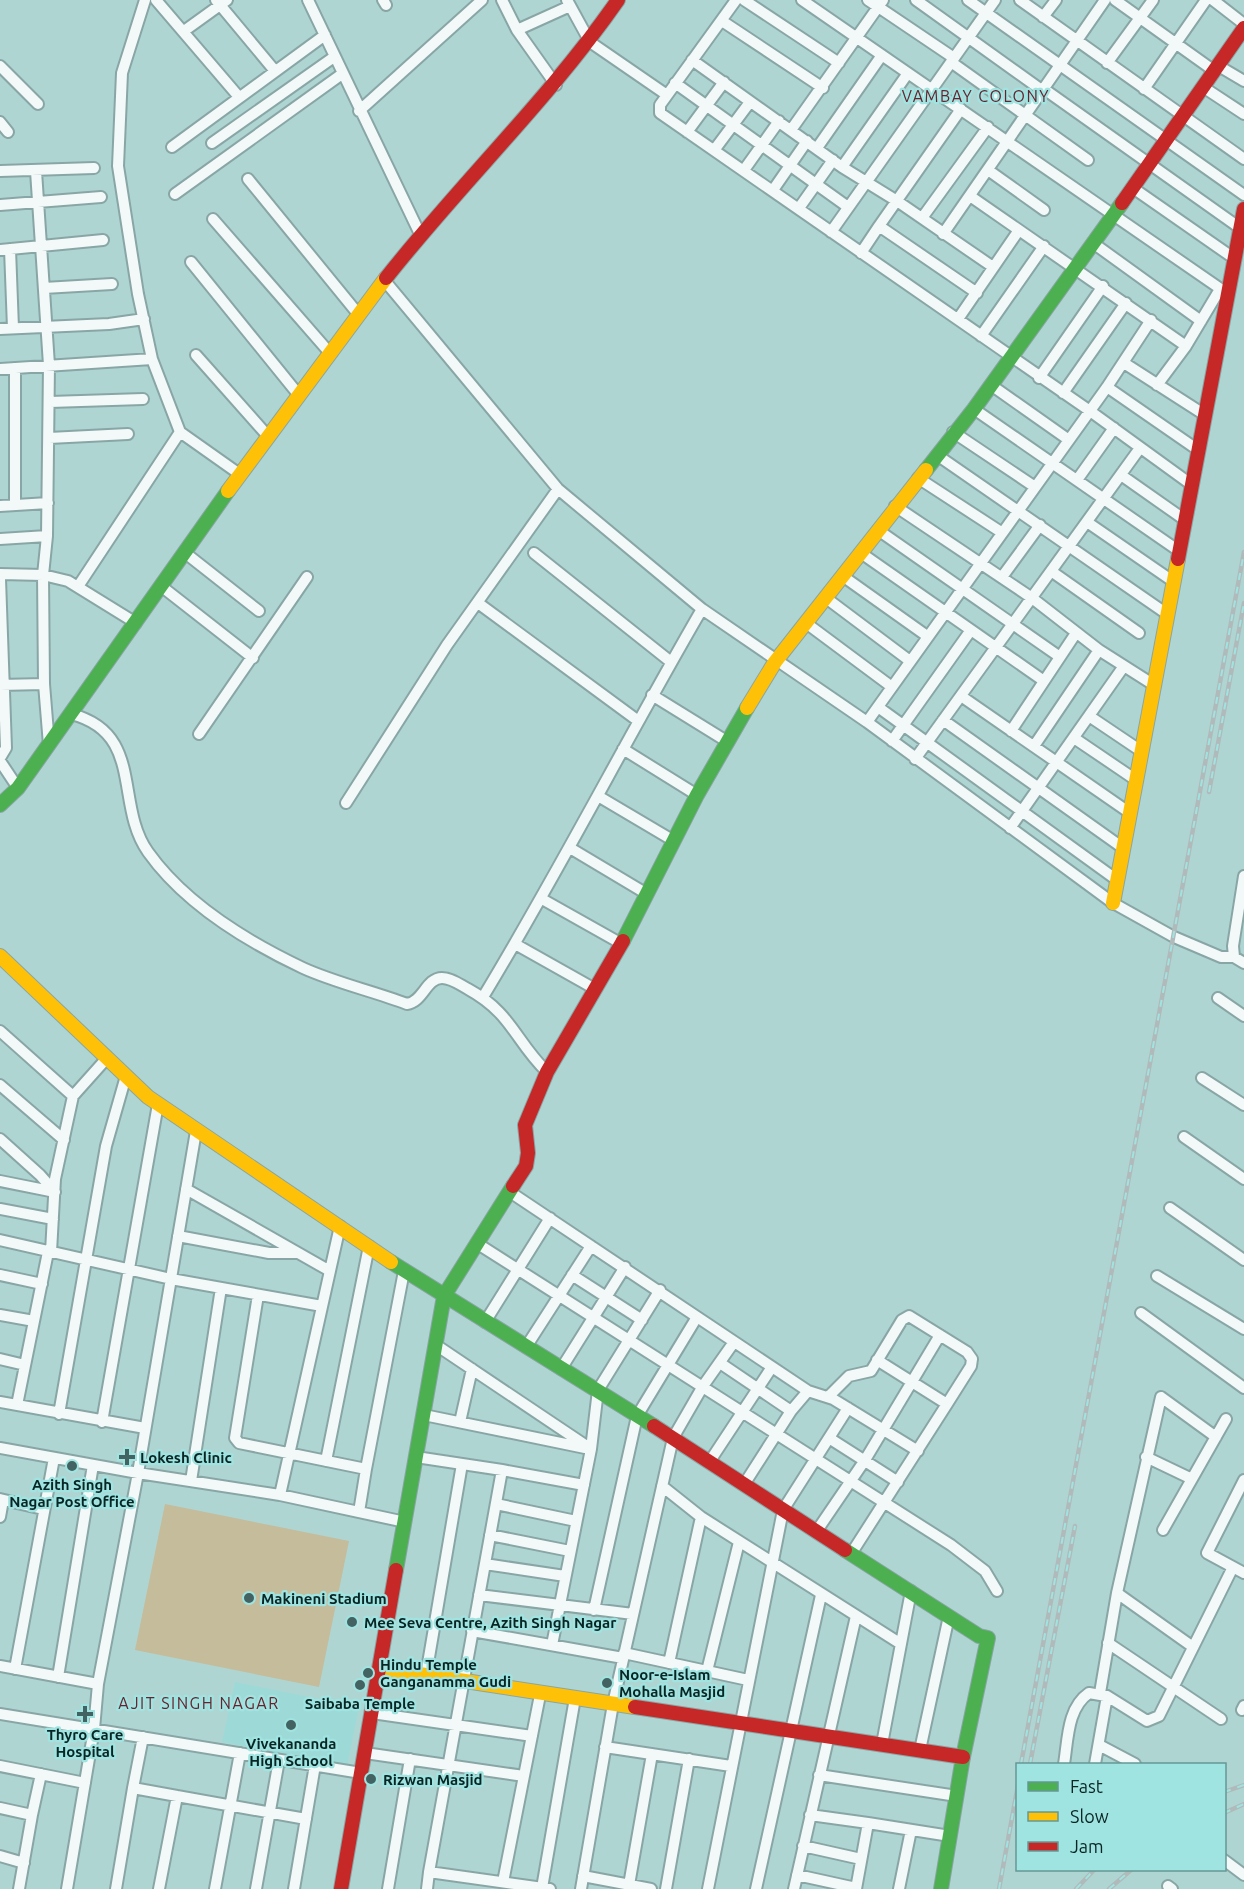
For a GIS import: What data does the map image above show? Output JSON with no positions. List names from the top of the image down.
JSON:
{
  "districts": ["VAMBAY COLONY", "AJIT SINGH NAGAR"],
  "places": {
    "health": ["Lokesh Clinic", "Thyro Care Hospital"],
    "other": [
      "Azith Singh Nagar Post Office",
      "Makineni Stadium",
      "Mee Seva Centre, Azith Singh Nagar",
      "Hindu Temple Ganganamma Gudi",
      "Noor-e-Islam Mohalla Masjid",
      "Saibaba Temple",
      "Vivekananda High School",
      "Rizwan Masjid"
    ]
  },
  "legend": ["Fast", "Slow", "Jam"]
}
